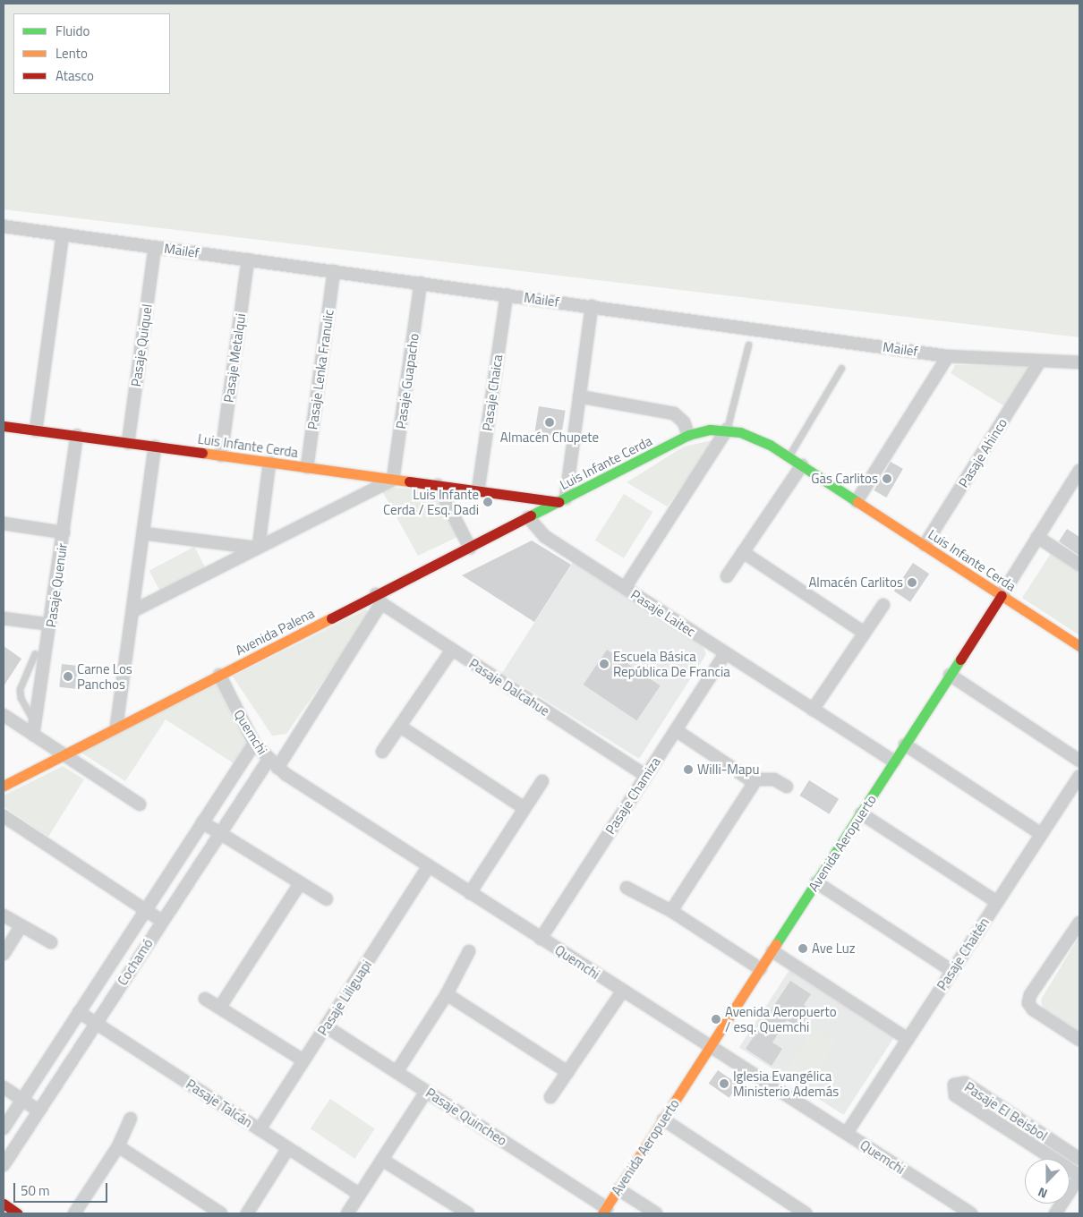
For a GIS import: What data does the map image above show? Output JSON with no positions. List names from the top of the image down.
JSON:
{
  "streets": {
    "street": [
      "Mailef",
      "Pasaje Quiquel",
      "Pasaje Metalqui",
      "Pasaje Lenka Franulic",
      "Pasaje Guapacho",
      "Pasaje Chaica",
      "Luis Infante Cerda",
      "Pasaje Ahinco",
      "Pasaje Quenuir",
      "Pasaje Laitec",
      "Avenida Palena",
      "Pasaje Dalcahue",
      "Quemchi",
      "Pasaje Chamiza",
      "Avenida Aeropuerto",
      "Pasaje Chaitén",
      "Cochamó",
      "Pasaje Liliguapi",
      "Pasaje Talcán",
      "Pasaje El Beisbol",
      "Pasaje Quincheo"
    ]
  },
  "crossings": [
    ["Mailef", "Pasaje Quiquel"],
    ["Mailef", "Pasaje Metalqui"],
    ["Mailef", "Pasaje Lenka Franulic"],
    ["Mailef", "Pasaje Guapacho"],
    ["Mailef", "Pasaje Chaica"],
    ["Mailef", "Pasaje Ahinco"],
    ["Pasaje Quiquel", "Luis Infante Cerda"],
    ["Pasaje Metalqui", "Luis Infante Cerda"],
    ["Pasaje Lenka Franulic", "Luis Infante Cerda"],
    ["Pasaje Guapacho", "Luis Infante Cerda"],
    ["Pasaje Chaica", "Luis Infante Cerda"],
    ["Luis Infante Cerda", "Pasaje Ahinco"],
    ["Luis Infante Cerda", "Pasaje Quenuir"],
    ["Luis Infante Cerda", "Avenida Palena"],
    ["Luis Infante Cerda", "Avenida Aeropuerto"],
    ["Pasaje Laitec", "Avenida Palena"],
    ["Pasaje Laitec", "Pasaje Chamiza"],
    ["Pasaje Laitec", "Avenida Aeropuerto"],
    ["Avenida Palena", "Pasaje Dalcahue"],
    ["Avenida Palena", "Quemchi"],
    ["Avenida Palena", "Cochamó"],
    ["Pasaje Dalcahue", "Pasaje Chamiza"],
    ["Pasaje Dalcahue", "Cochamó"],
    ["Quemchi", "Pasaje Chamiza"],
    ["Quemchi", "Avenida Aeropuerto"],
    ["Quemchi", "Pasaje Chaitén"],
    ["Quemchi", "Cochamó"],
    ["Quemchi", "Pasaje Liliguapi"],
    ["Avenida Aeropuerto", "Pasaje Quincheo"],
    ["Cochamó", "Pasaje Talcán"],
    ["Pasaje Liliguapi", "Pasaje Talcán"],
    ["Pasaje Liliguapi", "Pasaje Quincheo"]
  ],
  "places": [
    "Almacén Chupete",
    "Gas Carlitos",
    "Luis Infante Cerda / Esq. Dadi",
    "Almacén Carlitos",
    "Escuela Básica República De Francia",
    "Carne Los Panchos",
    "Willi-Mapu",
    "Ave Luz",
    "Avenida Aeropuerto / esq. Quemchi",
    "Iglesia Evangélica Ministerio Además"
  ],
  "legend": ["Fluido", "Lento", "Atasco"],
  "scale_bar": "50 m",
  "north": "bottom"
}
